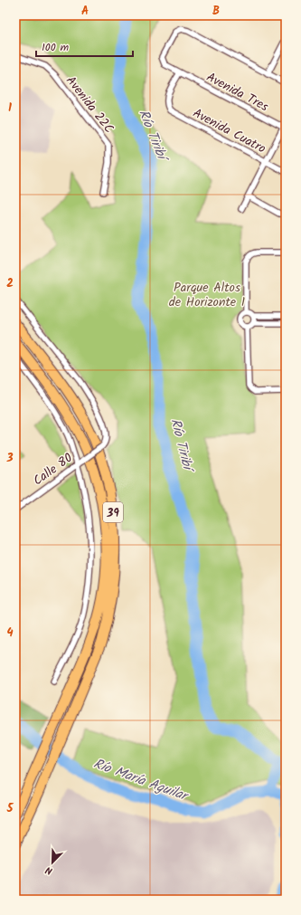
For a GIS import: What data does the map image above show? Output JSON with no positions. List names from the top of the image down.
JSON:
{
  "streets": {
    "highway": ["39"],
    "street": [
      "Avenida Tres",
      "Avenida 22C",
      "Avenida Cuatro",
      "Calle 80"
    ]
  },
  "crossings": [
    ["Avenida Tres", "Avenida Cuatro"]
  ],
  "water": ["Río Tiribí", "Río María Aguilar"],
  "parks": ["Parque Altos de Horizonte 1"],
  "scale_bar": "100 m",
  "north": "bottom left",
  "grid": {
    "columns": ["A", "B"],
    "rows": [
      "1",
      "2",
      "3",
      "4",
      "5"
    ]
  }
}
